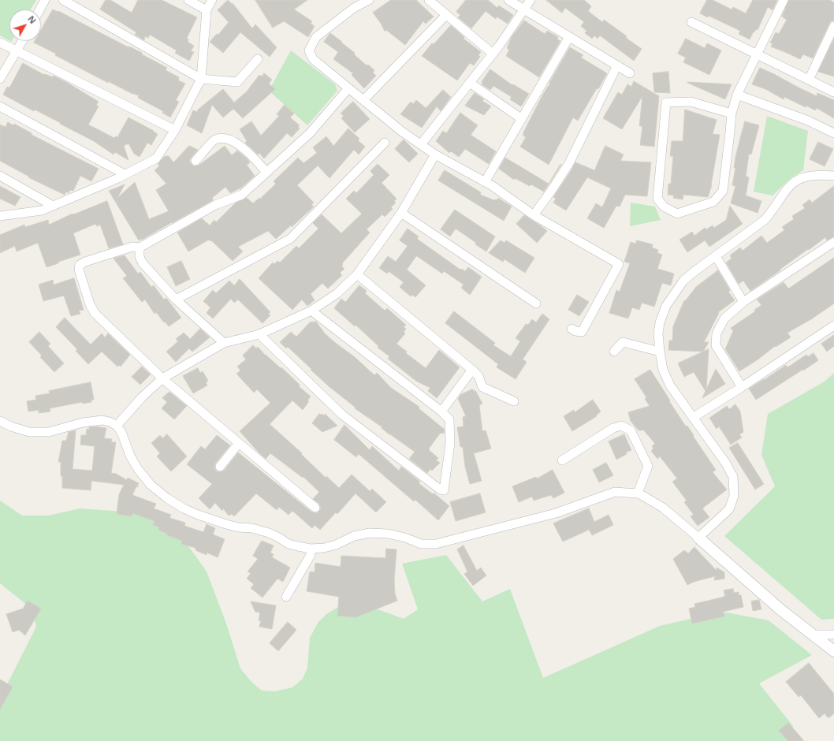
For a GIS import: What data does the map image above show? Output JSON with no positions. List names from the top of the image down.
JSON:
{
  "north": "top right"
}
